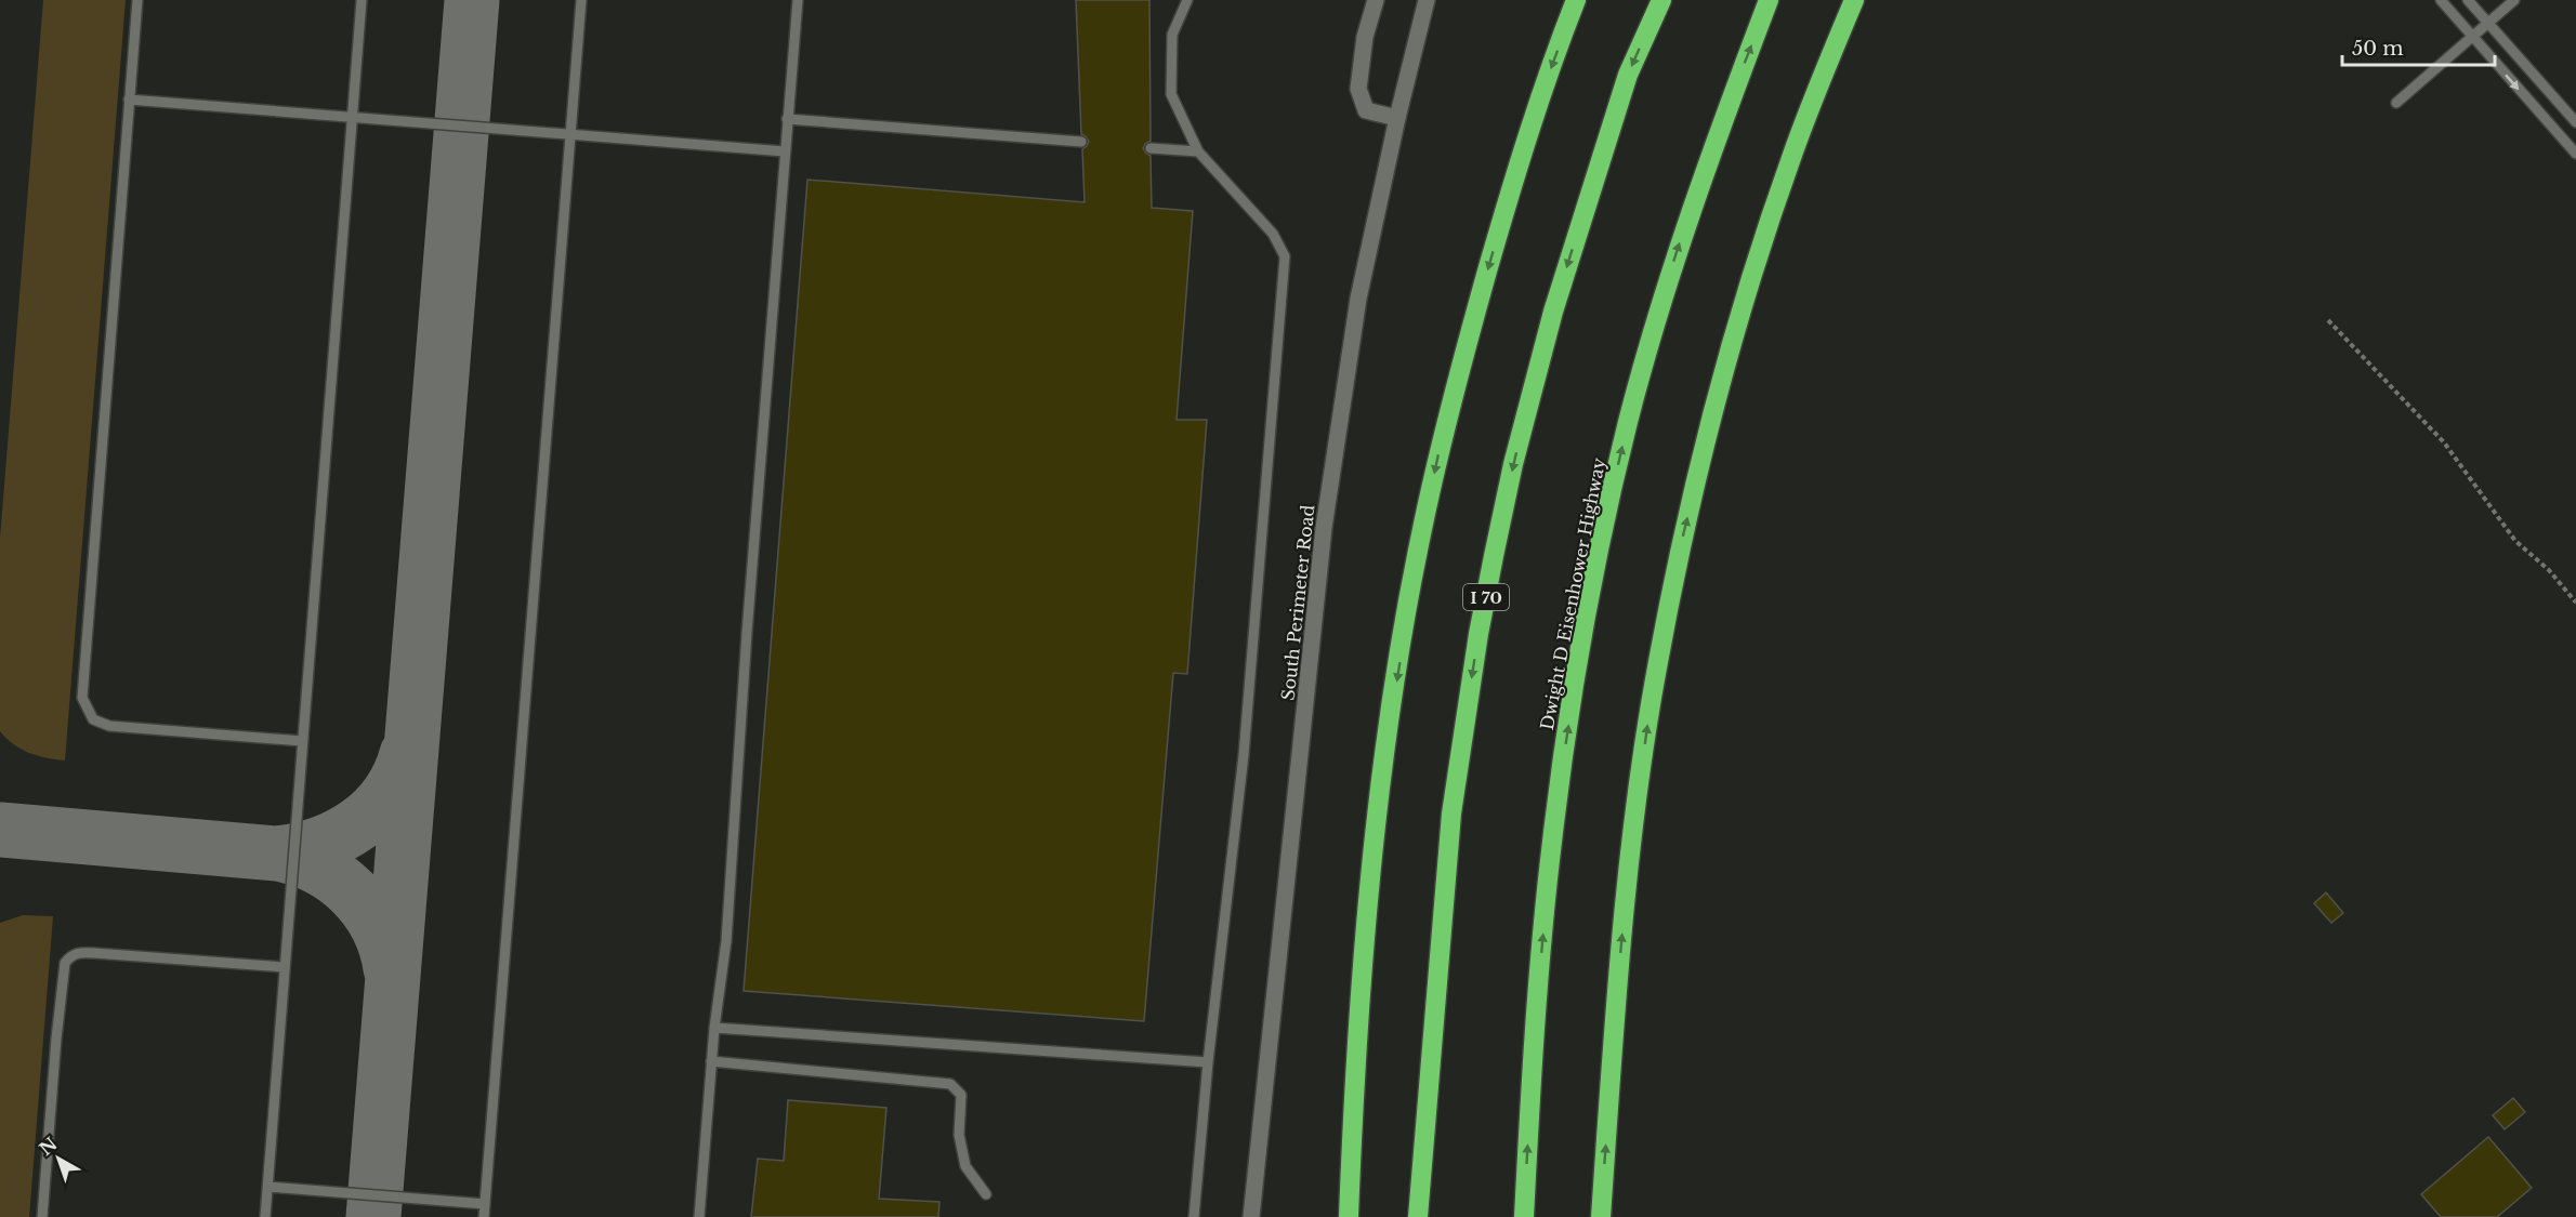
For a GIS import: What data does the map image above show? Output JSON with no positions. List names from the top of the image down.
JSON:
{
  "streets": {
    "highway": ["Dwight D Eisenhower Highway", "I 70"],
    "street": ["South Perimeter Road"]
  },
  "scale_bar": "50 m",
  "north": "top left"
}
